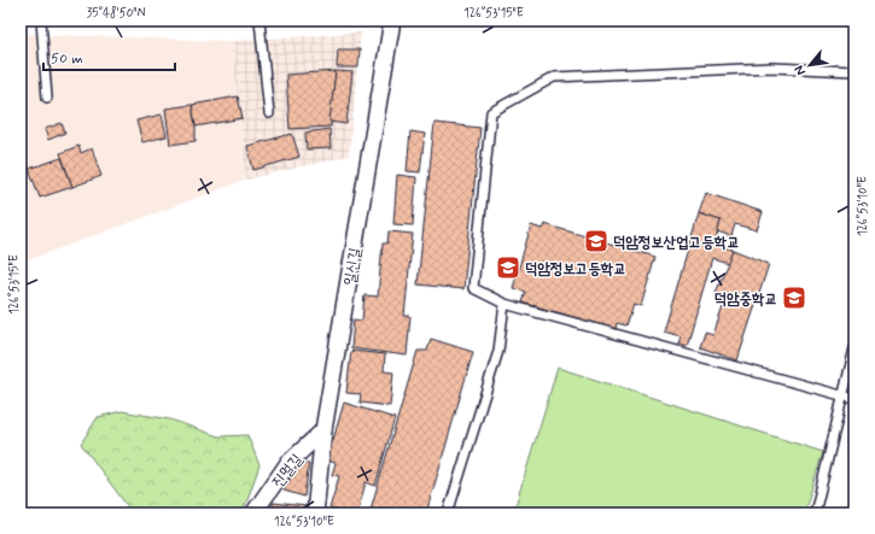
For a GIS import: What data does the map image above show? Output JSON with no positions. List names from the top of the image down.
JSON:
{
  "streets": {
    "street": ["일신길", "진멀길"]
  },
  "crossings": [
    ["일신길", "진멀길"]
  ],
  "places": {
    "school or university": ["덕암정보산업고등학교", "덕암정보고등학교", "덕암중학교"]
  },
  "scale_bar": "50 m",
  "north": "bottom left",
  "coordinates": ["35°48'50\"N", "126°53'15\"E", "126°53'10\"E"]
}
